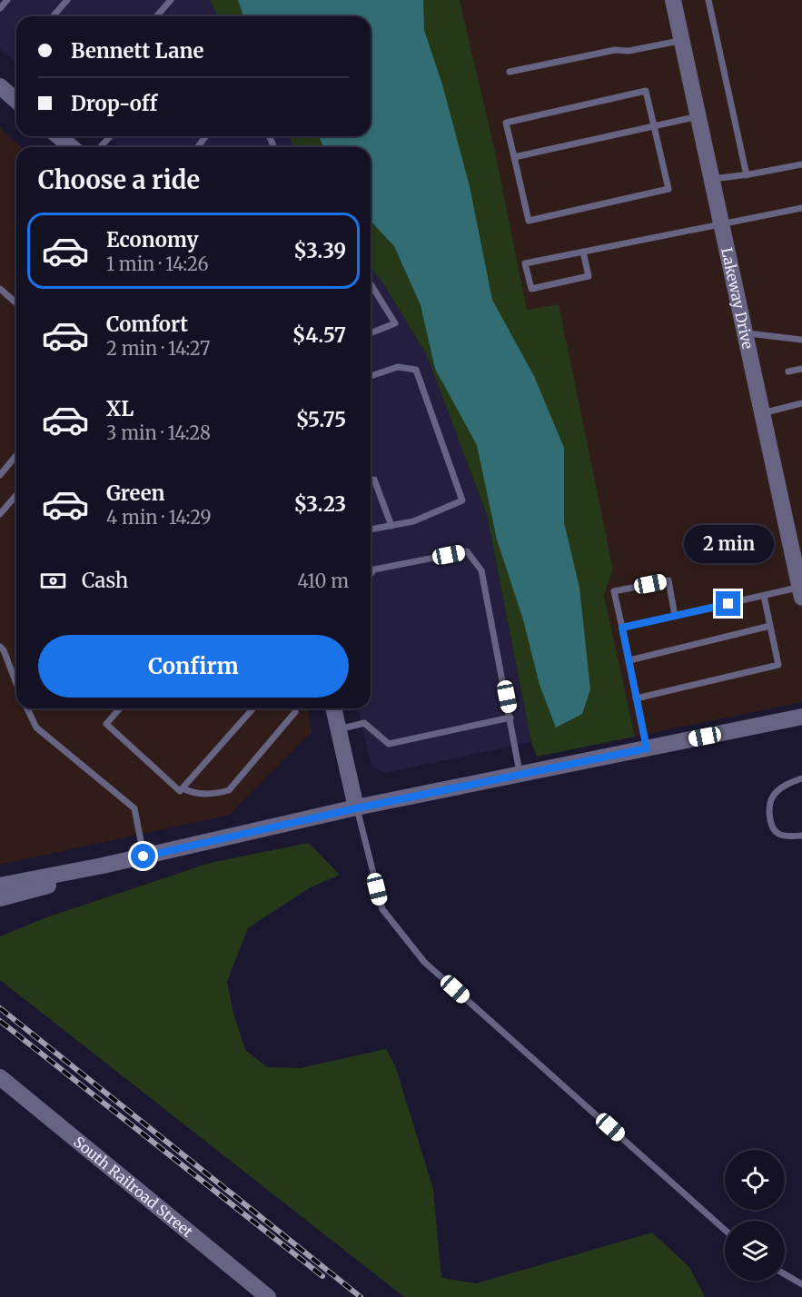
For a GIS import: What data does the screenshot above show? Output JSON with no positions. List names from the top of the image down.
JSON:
{
  "streets": {
    "street": ["Lakeway Drive", "South Railroad Street"]
  },
  "page": {
    "banner": ["Bennett Lane", "Drop-off"],
    "heading": "Choose a ride",
    "list": [
      {
        "name": "Economy",
        "note": "1 min · 14:26",
        "value": "$3.39"
      },
      {
        "name": "Comfort",
        "note": "2 min · 14:27",
        "value": "$4.57"
      },
      {
        "name": "XL",
        "note": "3 min · 14:28",
        "value": "$5.75"
      },
      {
        "name": "Green",
        "note": "4 min · 14:29",
        "value": "$3.23"
      }
    ],
    "bubble": "2 min",
    "pay": ["Cash", "410 m"],
    "buttons": "Confirm"
  }
}
